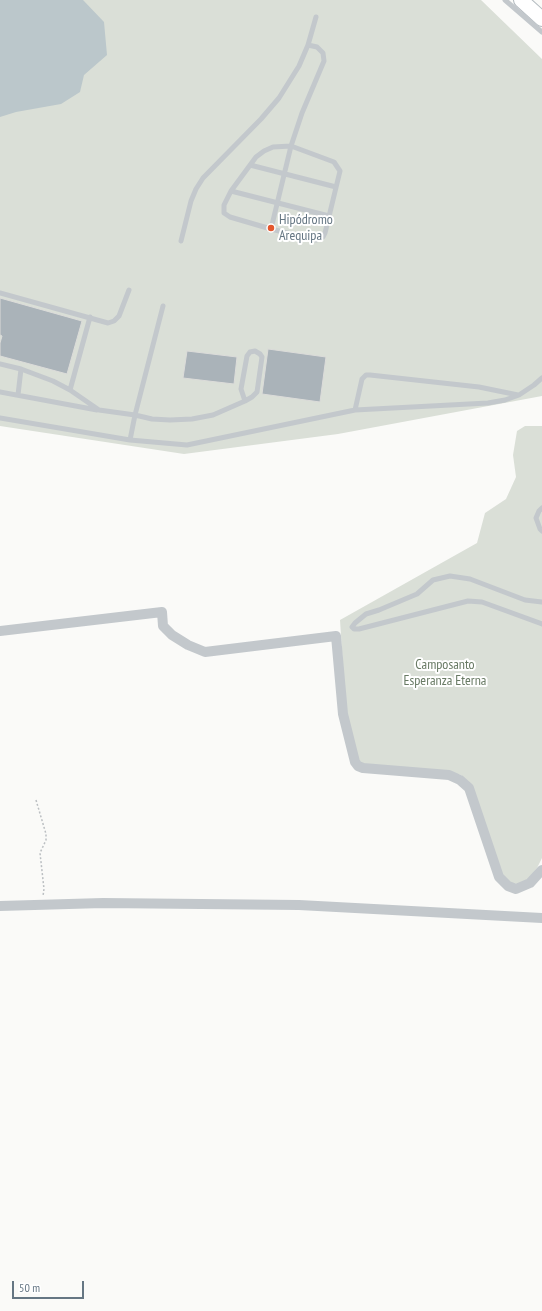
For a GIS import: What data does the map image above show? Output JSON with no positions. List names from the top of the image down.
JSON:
{
  "parks": ["Camposanto Esperanza Eterna"],
  "places": ["Hipódromo Arequipa"],
  "scale_bar": "50 m"
}
